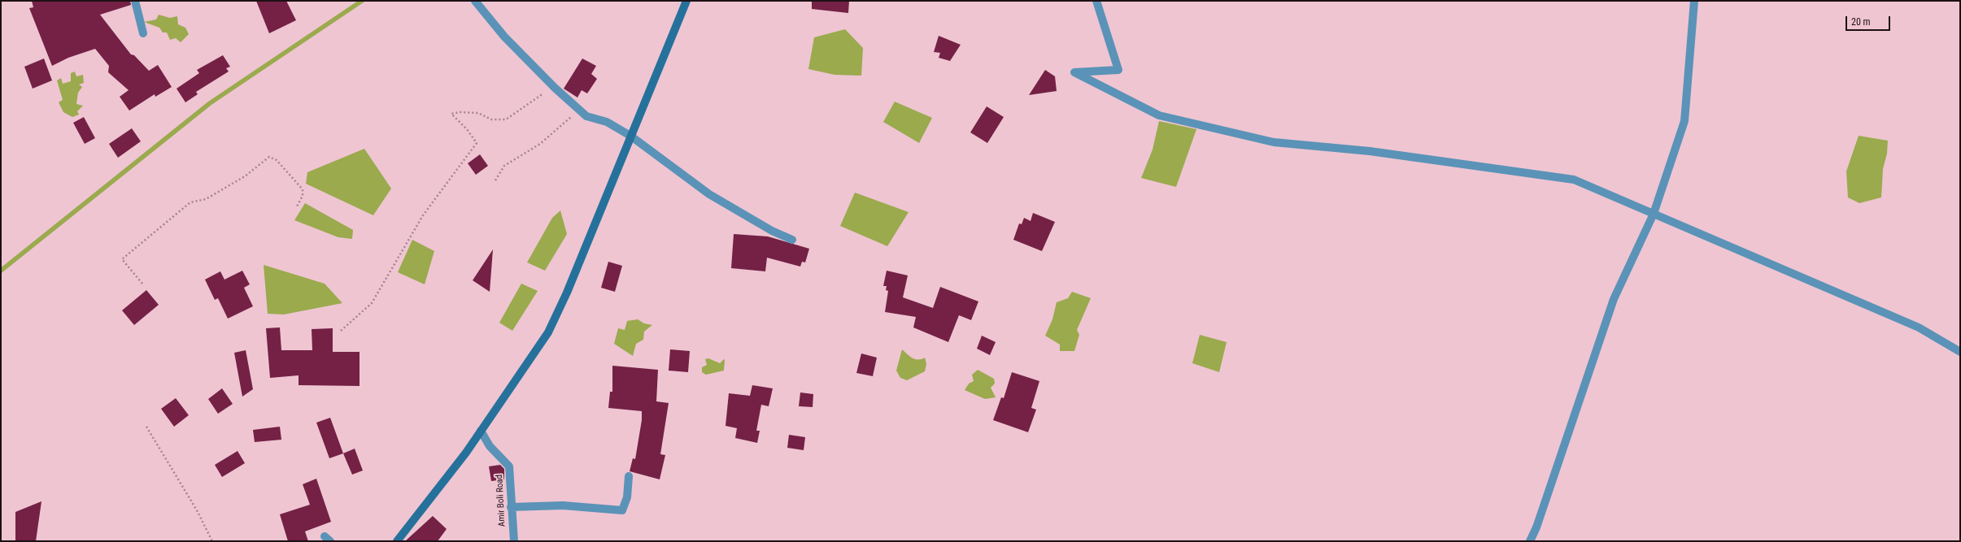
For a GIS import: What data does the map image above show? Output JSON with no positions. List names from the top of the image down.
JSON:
{
  "streets": {
    "street": ["Amir Boli Road"]
  },
  "scale_bar": "20 m"
}
